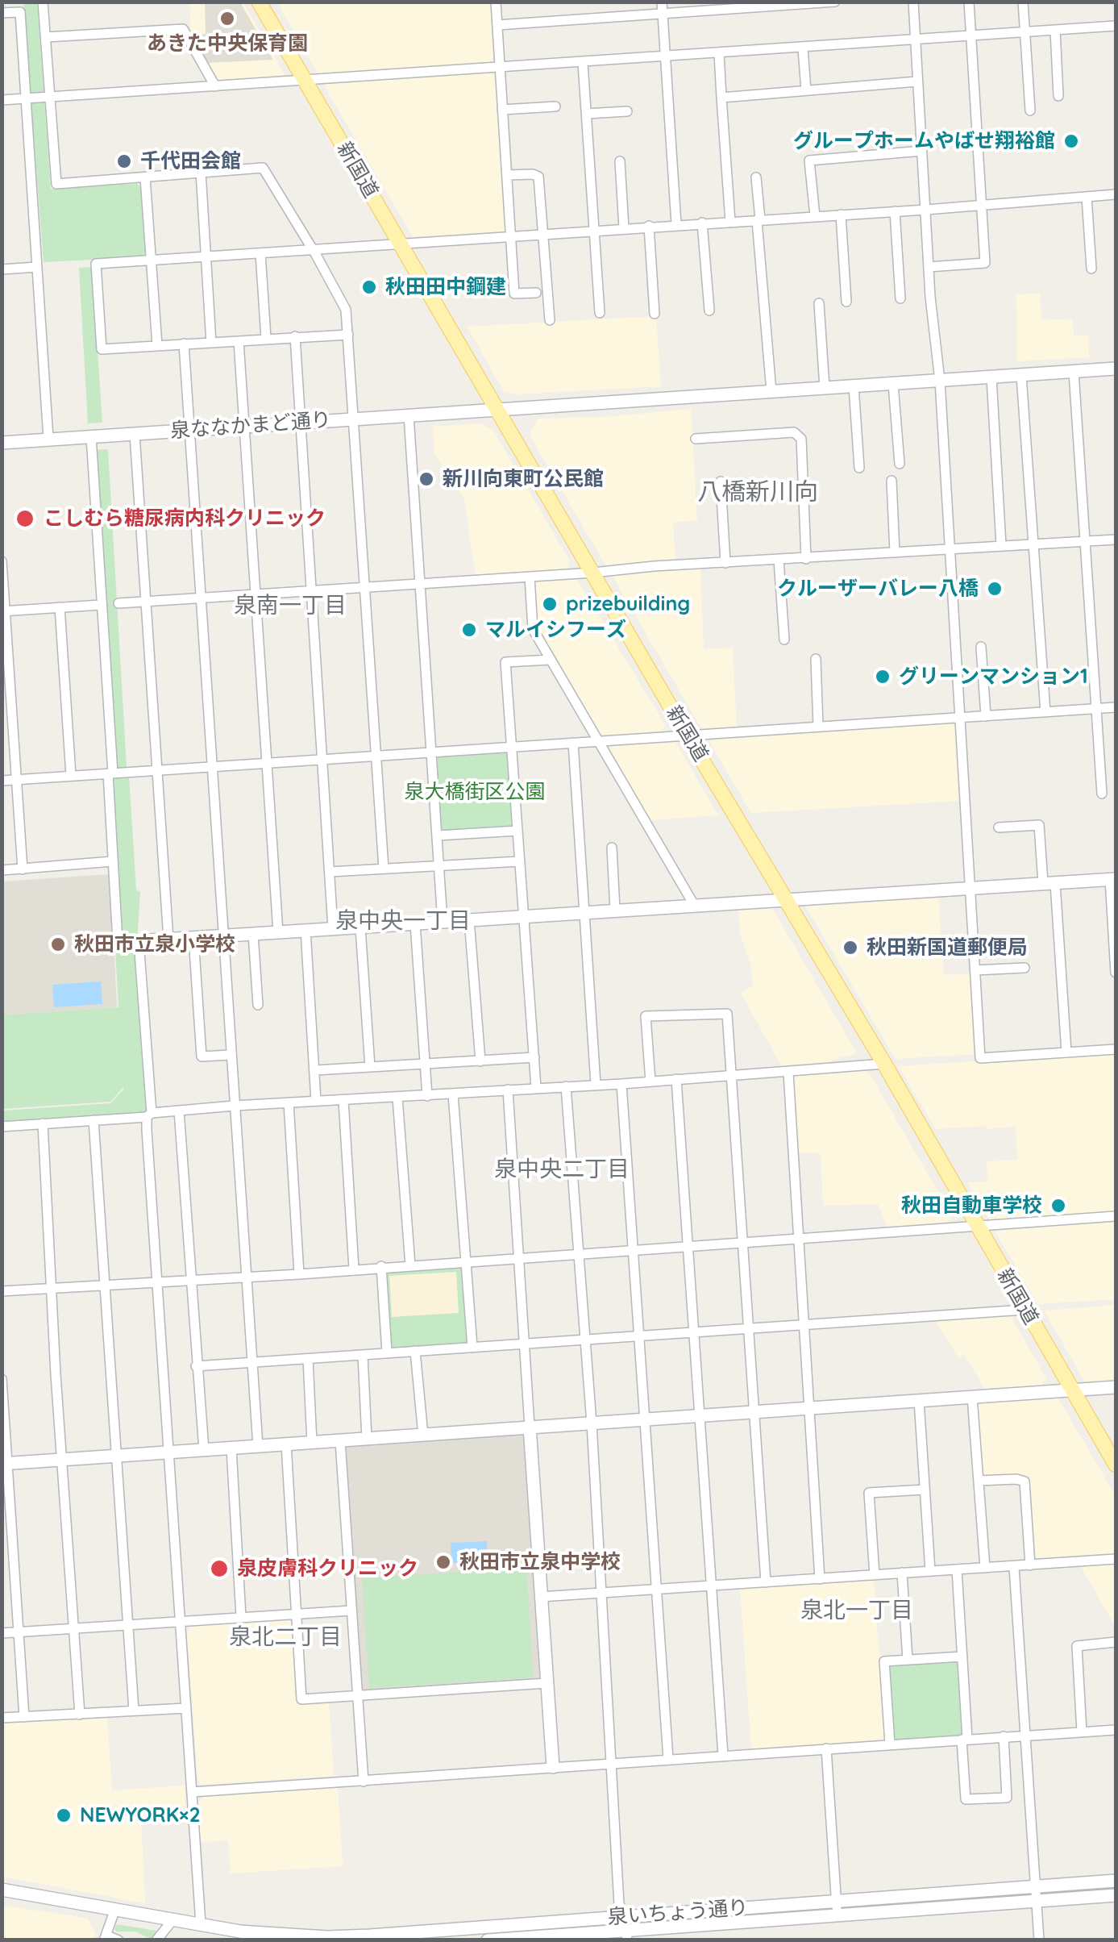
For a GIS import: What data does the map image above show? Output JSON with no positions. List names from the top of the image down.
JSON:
{
  "streets": {
    "main road": ["新国道"],
    "street": ["泉ななかまど通り", "泉いちょう通り"]
  },
  "crossings": [
    ["新国道", "泉ななかまど通り"]
  ],
  "districts": [
    "八橋新川向",
    "泉南一丁目",
    "泉中央一丁目",
    "泉中央二丁目",
    "泉北一丁目",
    "泉北二丁目"
  ],
  "parks": ["泉大橋街区公園"],
  "places": [
    "あきた中央保育園",
    "グループホームやばせ翔裕館",
    "千代田会館",
    "秋田田中鋼建",
    "新川向東町公民館",
    "こしむら糖尿病内科クリニック",
    "クルーザーバレー八橋",
    "prizebuilding",
    "マルイシフーズ",
    "グリーンマンション1",
    "秋田市立泉小学校",
    "秋田新国道郵便局",
    "秋田自動車学校",
    "秋田市立泉中学校",
    "泉皮膚科クリニック",
    "NEWYORK×2"
  ]
}
